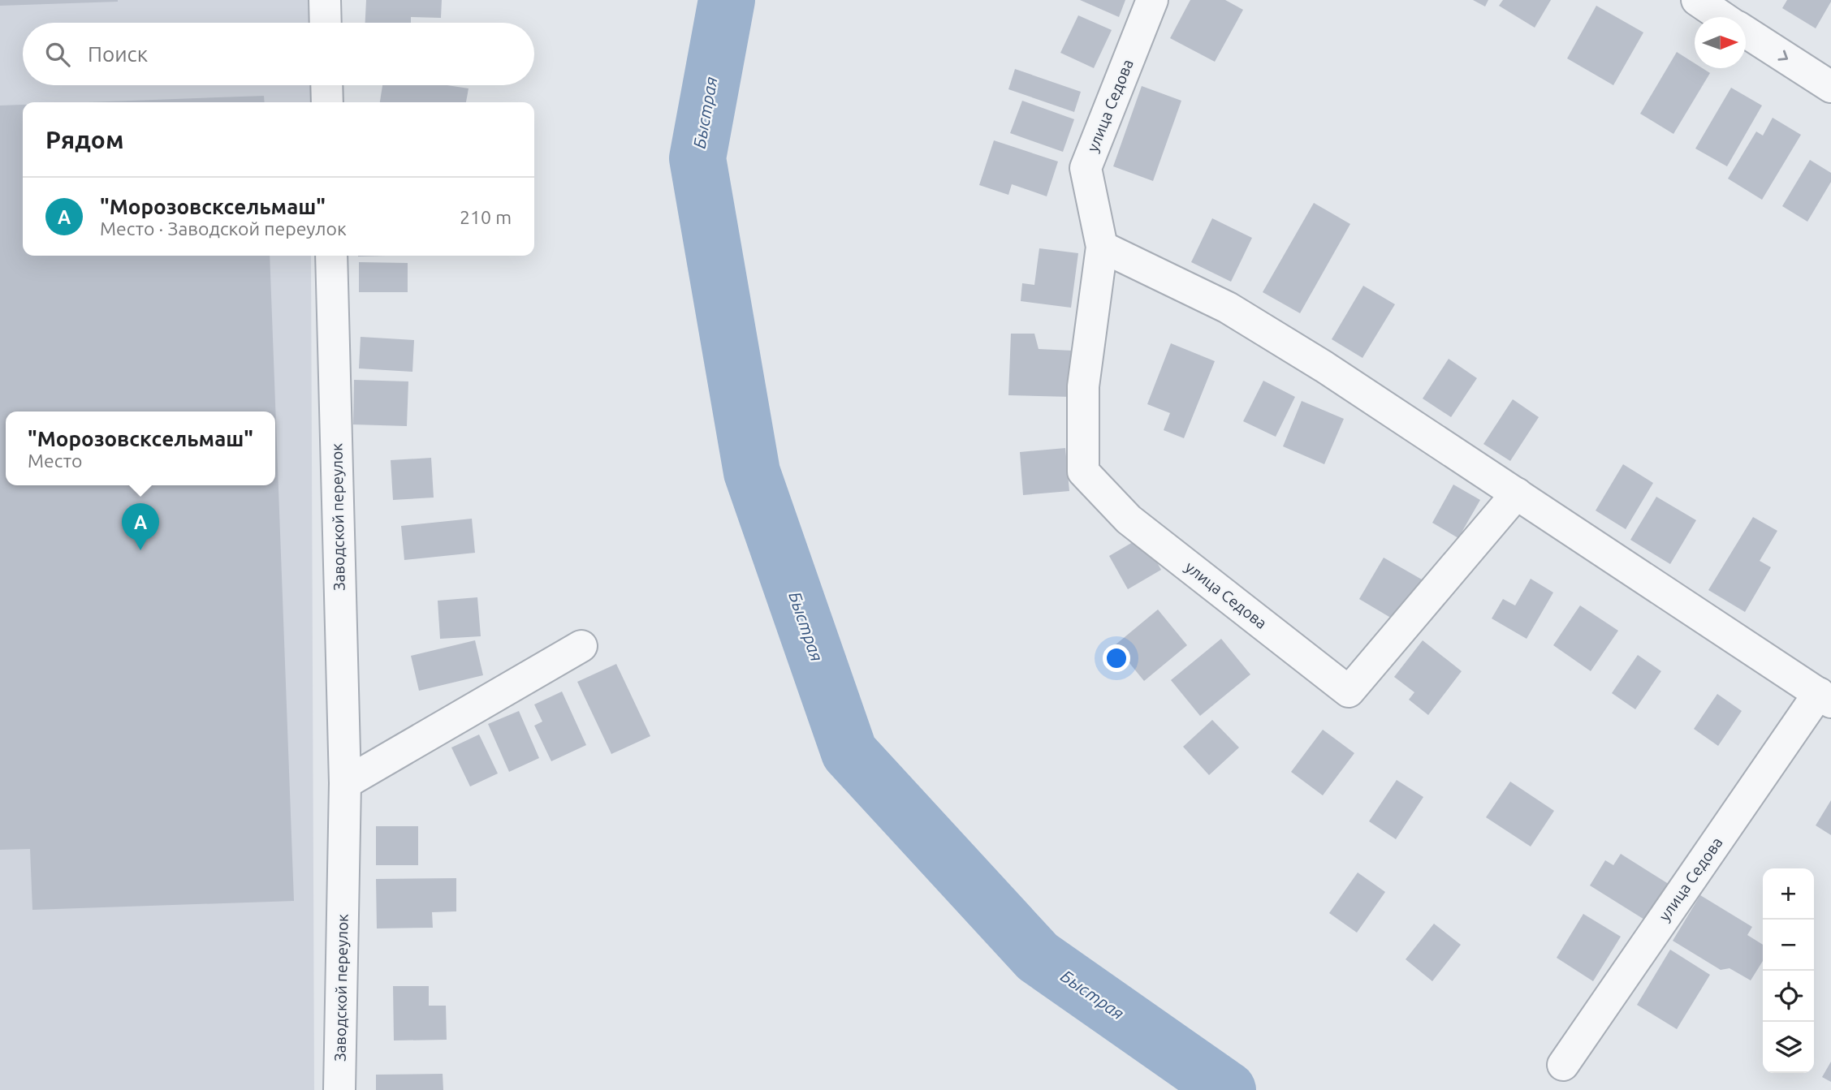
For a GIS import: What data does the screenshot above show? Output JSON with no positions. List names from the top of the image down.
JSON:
{
  "streets": {
    "street": ["улица Седова", "Заводской переулок"]
  },
  "water": ["Быстрая"],
  "north": "right",
  "page": {
    "search": "Поиск",
    "heading": "Рядом",
    "list": [
      {
        "mark": "A",
        "name": "\"Морозовсксельмаш\"",
        "note": "Место · Заводской переулок",
        "value": "210 m"
      }
    ],
    "popup": ["\"Морозовсксельмаш\"", "Место"],
    "pins": "A",
    "map_buttons": ["+", "−"]
  }
}
